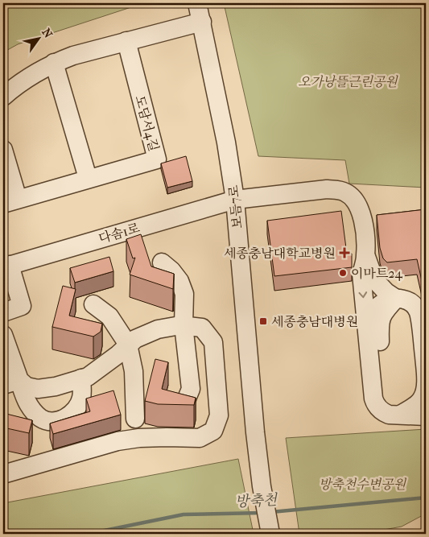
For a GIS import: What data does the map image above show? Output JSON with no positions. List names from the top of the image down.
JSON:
{
  "streets": {
    "street": ["도담서4길", "보듬7로", "다솜1로"]
  },
  "crossings": [
    ["보듬7로", "다솜1로"]
  ],
  "water": ["방축천"],
  "parks": ["오가낭뜰근린공원", "방축천수변공원"],
  "places": {
    "health": ["세종충남대학교병원"],
    "other": ["이마트24"],
    "transit": ["세종충남대병원"]
  },
  "north": "top right"
}
